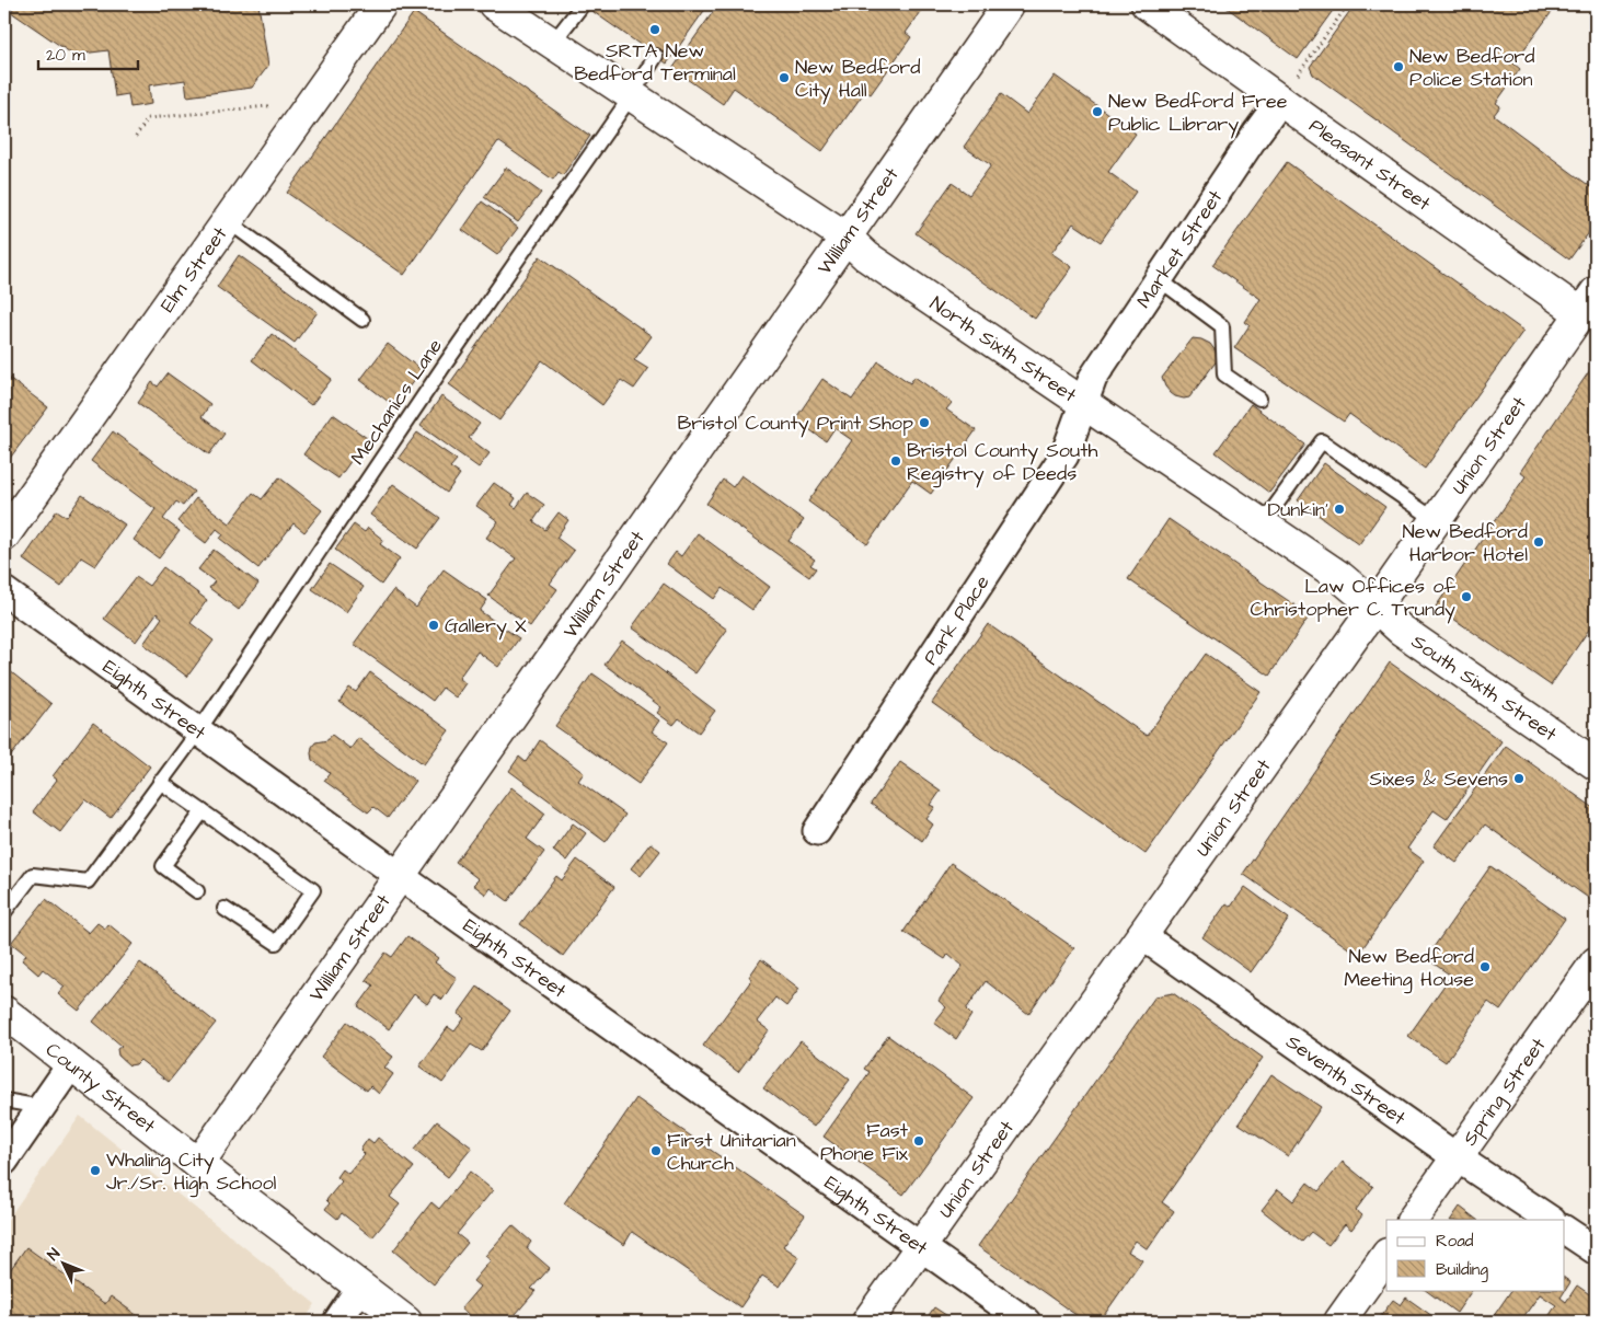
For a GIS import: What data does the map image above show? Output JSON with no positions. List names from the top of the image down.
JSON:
{
  "streets": {
    "main road": [
      "Pleasant Street",
      "William Street",
      "Elm Street",
      "North Sixth Street",
      "Union Street",
      "South Sixth Street",
      "County Street",
      "Spring Street"
    ],
    "street": [
      "Market Street",
      "Park Place",
      "Eighth Street",
      "Seventh Street"
    ],
    "lane": ["Mechanics Lane"]
  },
  "crossings": [
    ["Pleasant Street", "Market Street"],
    ["Pleasant Street", "Union Street"],
    ["William Street", "North Sixth Street"],
    ["William Street", "Eighth Street"],
    ["William Street", "County Street"],
    ["Market Street", "North Sixth Street"],
    ["Market Street", "Park Place"],
    ["North Sixth Street", "Mechanics Lane"],
    ["North Sixth Street", "Union Street"],
    ["North Sixth Street", "Park Place"],
    ["North Sixth Street", "South Sixth Street"],
    ["Mechanics Lane", "Eighth Street"],
    ["Union Street", "South Sixth Street"],
    ["Union Street", "Eighth Street"],
    ["Union Street", "Seventh Street"],
    ["Seventh Street", "Spring Street"]
  ],
  "places": [
    "SRTA New Bedford Terminal",
    "New Bedford Police Station",
    "New Bedford City Hall",
    "New Bedford Free Public Library",
    "Bristol County Print Shop",
    "Bristol County South Registry of Deeds",
    "Dunkin'",
    "New Bedford Harbor Hotel",
    "Law Offices of Christopher C. Trundy",
    "Gallery X",
    "Sixes & Sevens",
    "New Bedford Meeting House",
    "Fast Phone Fix",
    "First Unitarian Church",
    "Whaling City Jr./Sr. High School"
  ],
  "legend": ["Road", "Building"],
  "scale_bar": "20 m",
  "north": "top left"
}
